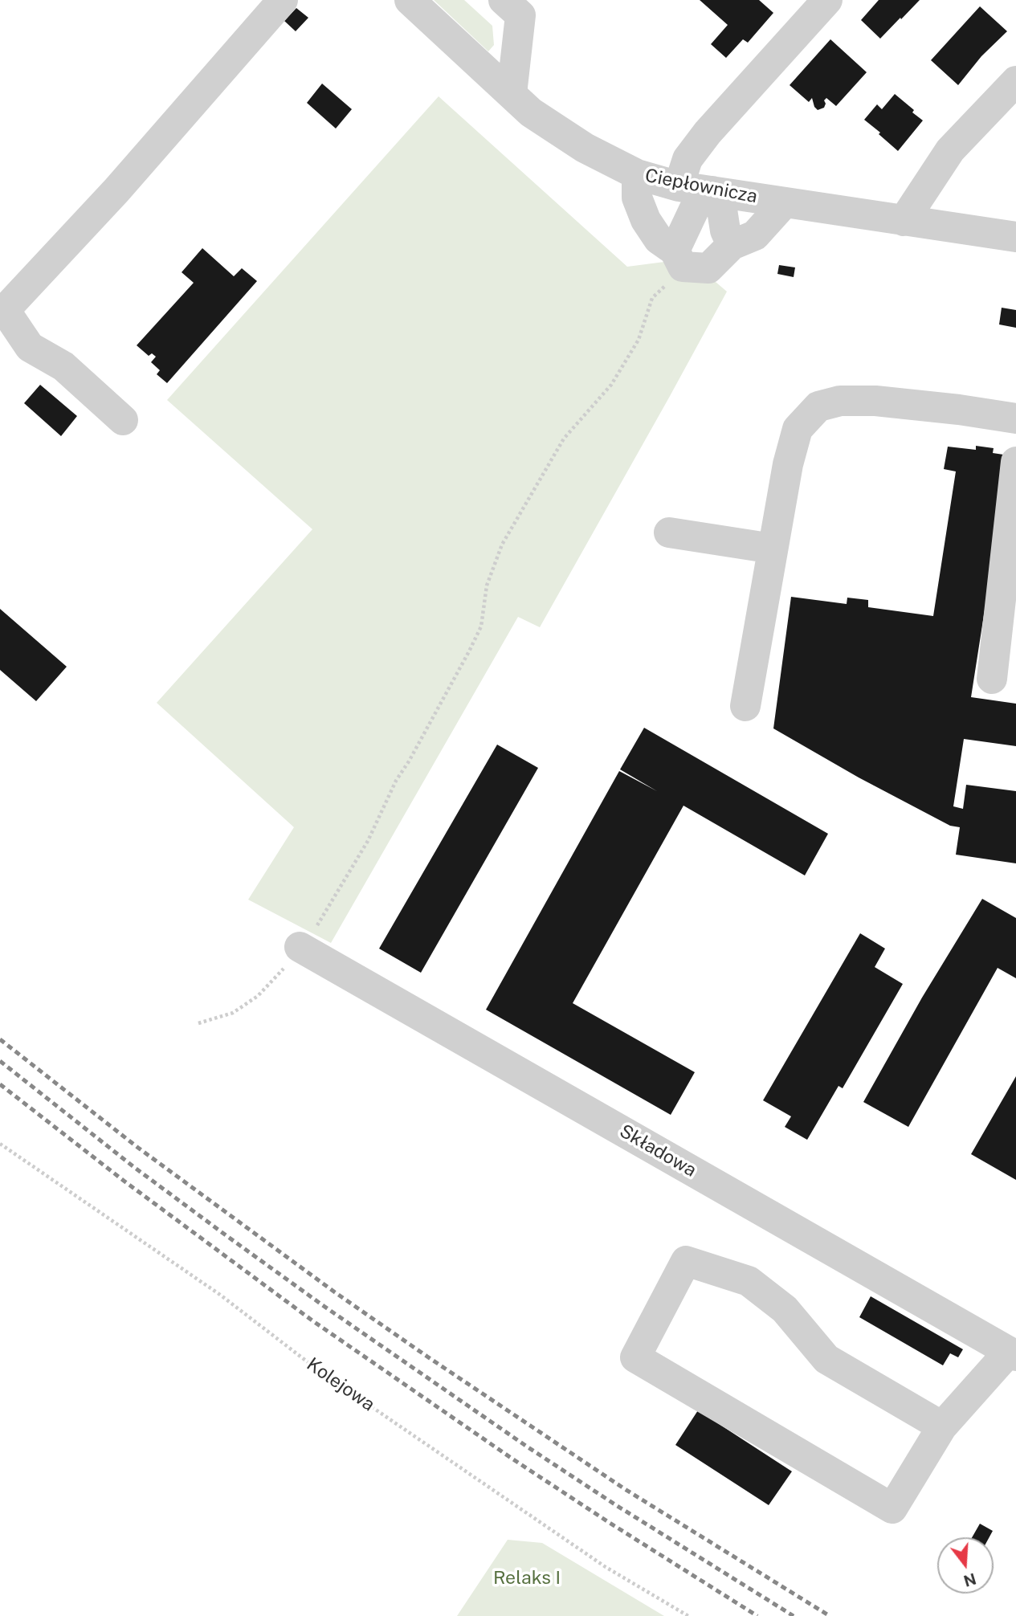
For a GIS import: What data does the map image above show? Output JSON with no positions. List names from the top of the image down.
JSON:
{
  "streets": {
    "street": ["Ciepłownicza", "Składowa"],
    "path": ["Kolejowa"]
  },
  "parks": ["Relaks I"],
  "north": "bottom"
}
